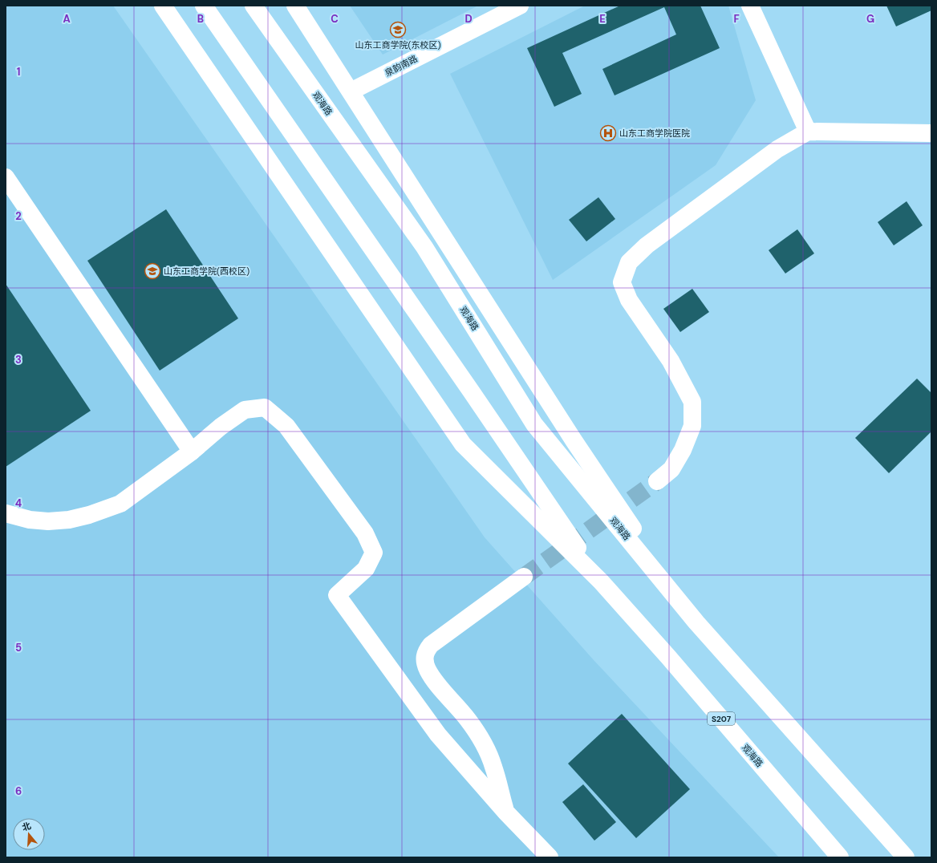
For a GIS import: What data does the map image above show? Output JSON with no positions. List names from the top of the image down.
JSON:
{
  "streets": {
    "main road": ["泉韵南路", "观海路", "S207"]
  },
  "crossings": [
    ["泉韵南路", "观海路"]
  ],
  "places": {
    "school or university": ["山东工商学院(东校区)", "山东工商学院(西校区)"],
    "hospital": ["山东工商学院医院"]
  },
  "north": "top",
  "grid": {
    "columns": [
      "A",
      "B",
      "C",
      "D",
      "E",
      "F",
      "G"
    ],
    "rows": [
      "1",
      "2",
      "3",
      "4",
      "5",
      "6"
    ]
  }
}
